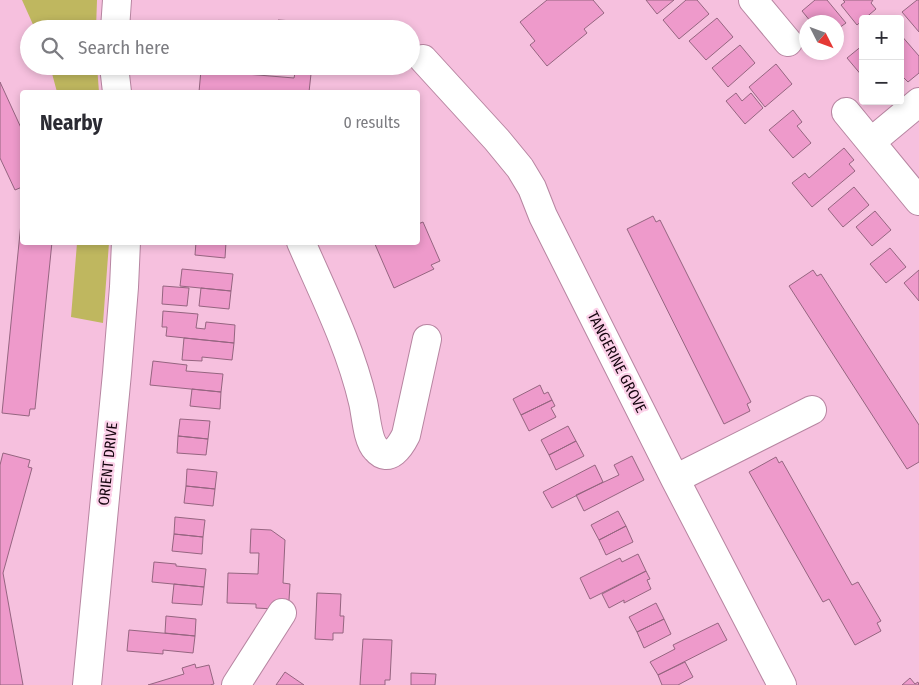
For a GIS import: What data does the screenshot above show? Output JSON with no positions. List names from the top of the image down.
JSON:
{
  "streets": {
    "street": ["TANGERINE GROVE", "ORIENT DRIVE"]
  },
  "north": "bottom right",
  "page": {
    "map_buttons": ["+", "−"],
    "search": "Search here",
    "heading": ["Nearby", "0 results"]
  }
}
